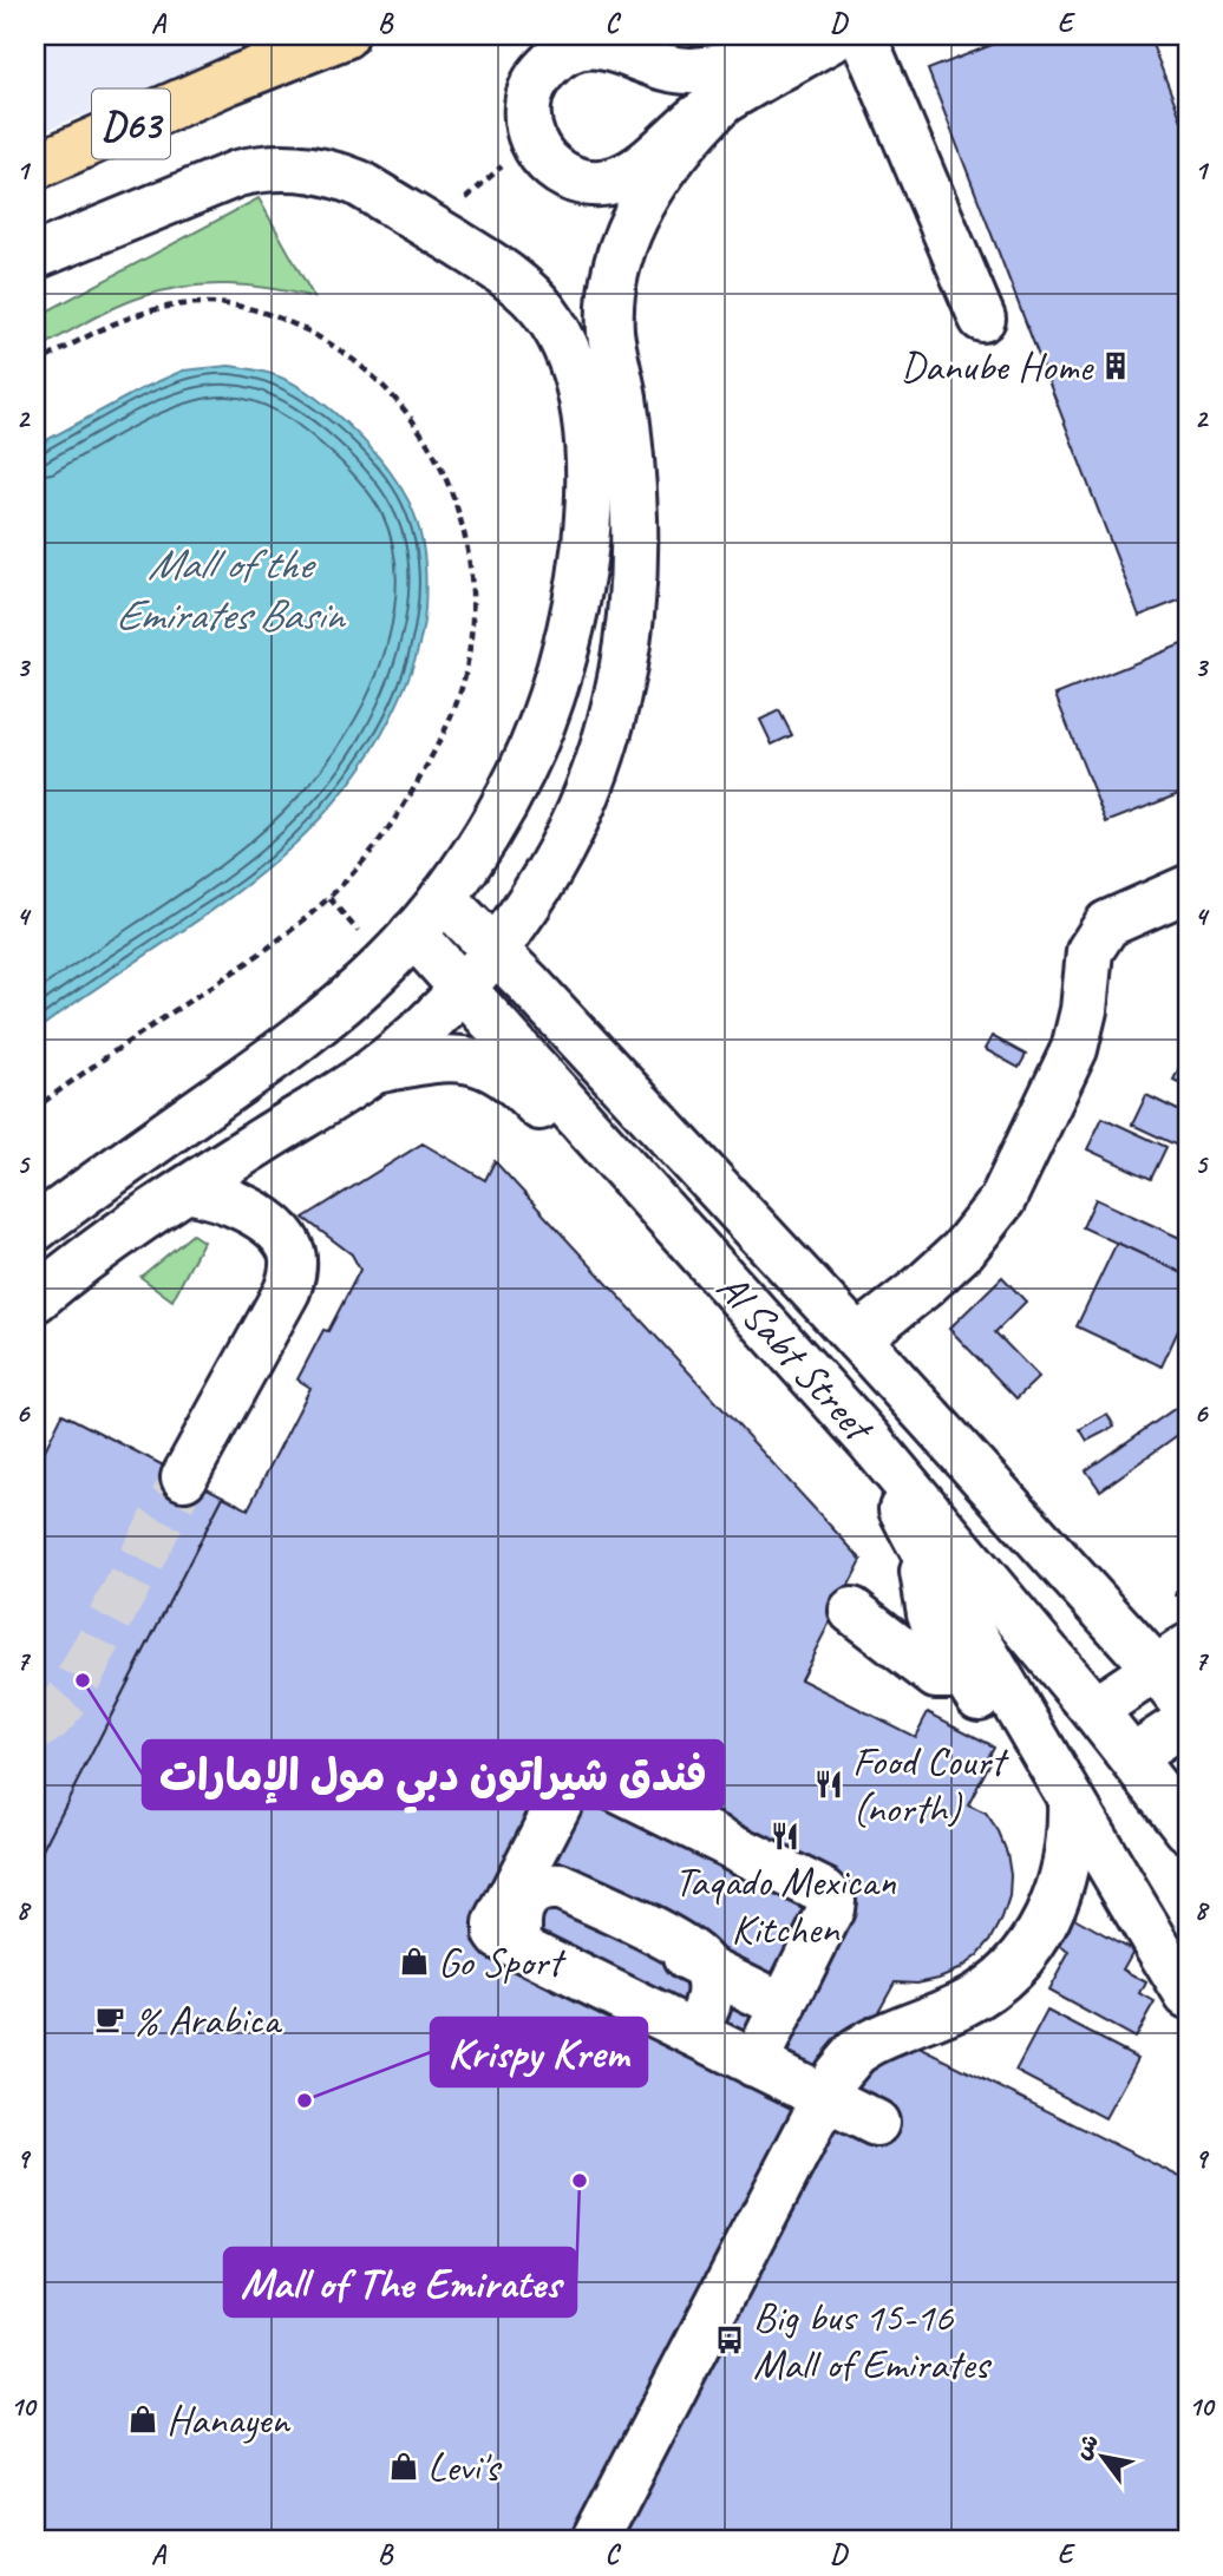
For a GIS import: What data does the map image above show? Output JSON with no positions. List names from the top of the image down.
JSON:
{
  "streets": {
    "main road": ["D63"],
    "street": ["Al Sabt Street"]
  },
  "water": ["Mall of the Emirates Basin"],
  "places": {
    "building": ["Danube Home"],
    "other": ["فندق شيراتون دبي مول الإمارات", "Krispy Krem", "Mall of The Emirates"],
    "restaurant": ["Food Court (north)", "Taqado Mexican Kitchen"],
    "shop": ["Go Sport", "Hanayen", "Levi's"],
    "cafe": ["% Arabica"],
    "bus stop": ["Big bus 15-16 Mall of Emirates"]
  },
  "north": "top left",
  "grid": {
    "columns": [
      "A",
      "B",
      "C",
      "D",
      "E"
    ],
    "rows": [
      "1",
      "2",
      "3",
      "4",
      "5",
      "6",
      "7",
      "8",
      "9",
      "10"
    ]
  }
}
